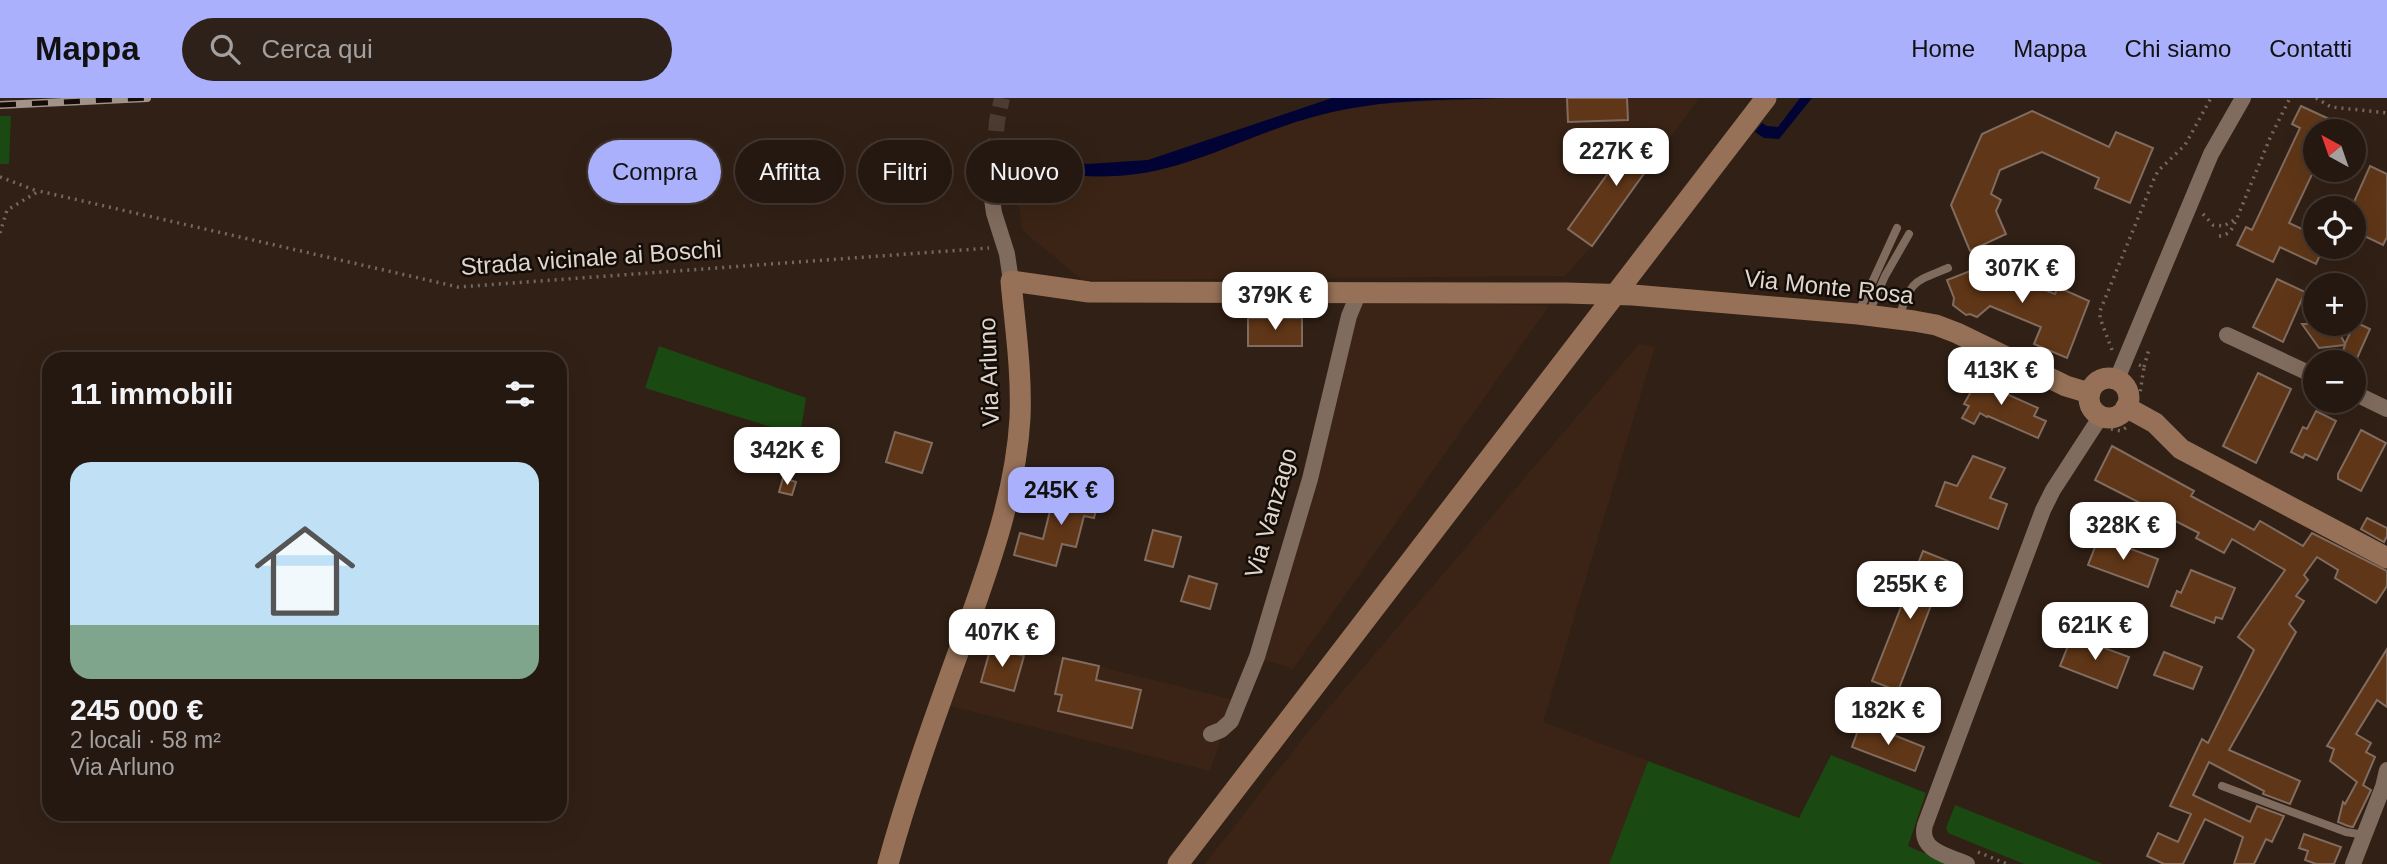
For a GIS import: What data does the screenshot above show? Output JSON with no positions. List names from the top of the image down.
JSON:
{
  "streets": {
    "street": ["Via Monte Rosa", "Via Arluno", "Via Vanzago"],
    "path": ["Strada vicinale ai Boschi"]
  },
  "crossings": [
    ["Strada vicinale ai Boschi", "Via Arluno"],
    ["Via Monte Rosa", "Via Vanzago"]
  ],
  "north": "top left",
  "page": {
    "header": "Mappa",
    "search": "Cerca qui",
    "nav": [
      "Home",
      "Mappa",
      "Chi siamo",
      "Contatti"
    ],
    "map_buttons": ["+", "−"],
    "price": [
      "227K €",
      "307K €",
      "379K €",
      "413K €",
      "342K €",
      "245K €",
      "328K €",
      "255K €",
      "621K €",
      "407K €",
      "182K €"
    ],
    "chip": [
      "Compra",
      "Affitta",
      "Filtri",
      "Nuovo"
    ],
    "heading": "11 immobili",
    "list": [
      {
        "name": "245 000 €",
        "note": "2 locali · 58 m² · Via Arluno"
      }
    ]
  }
}
